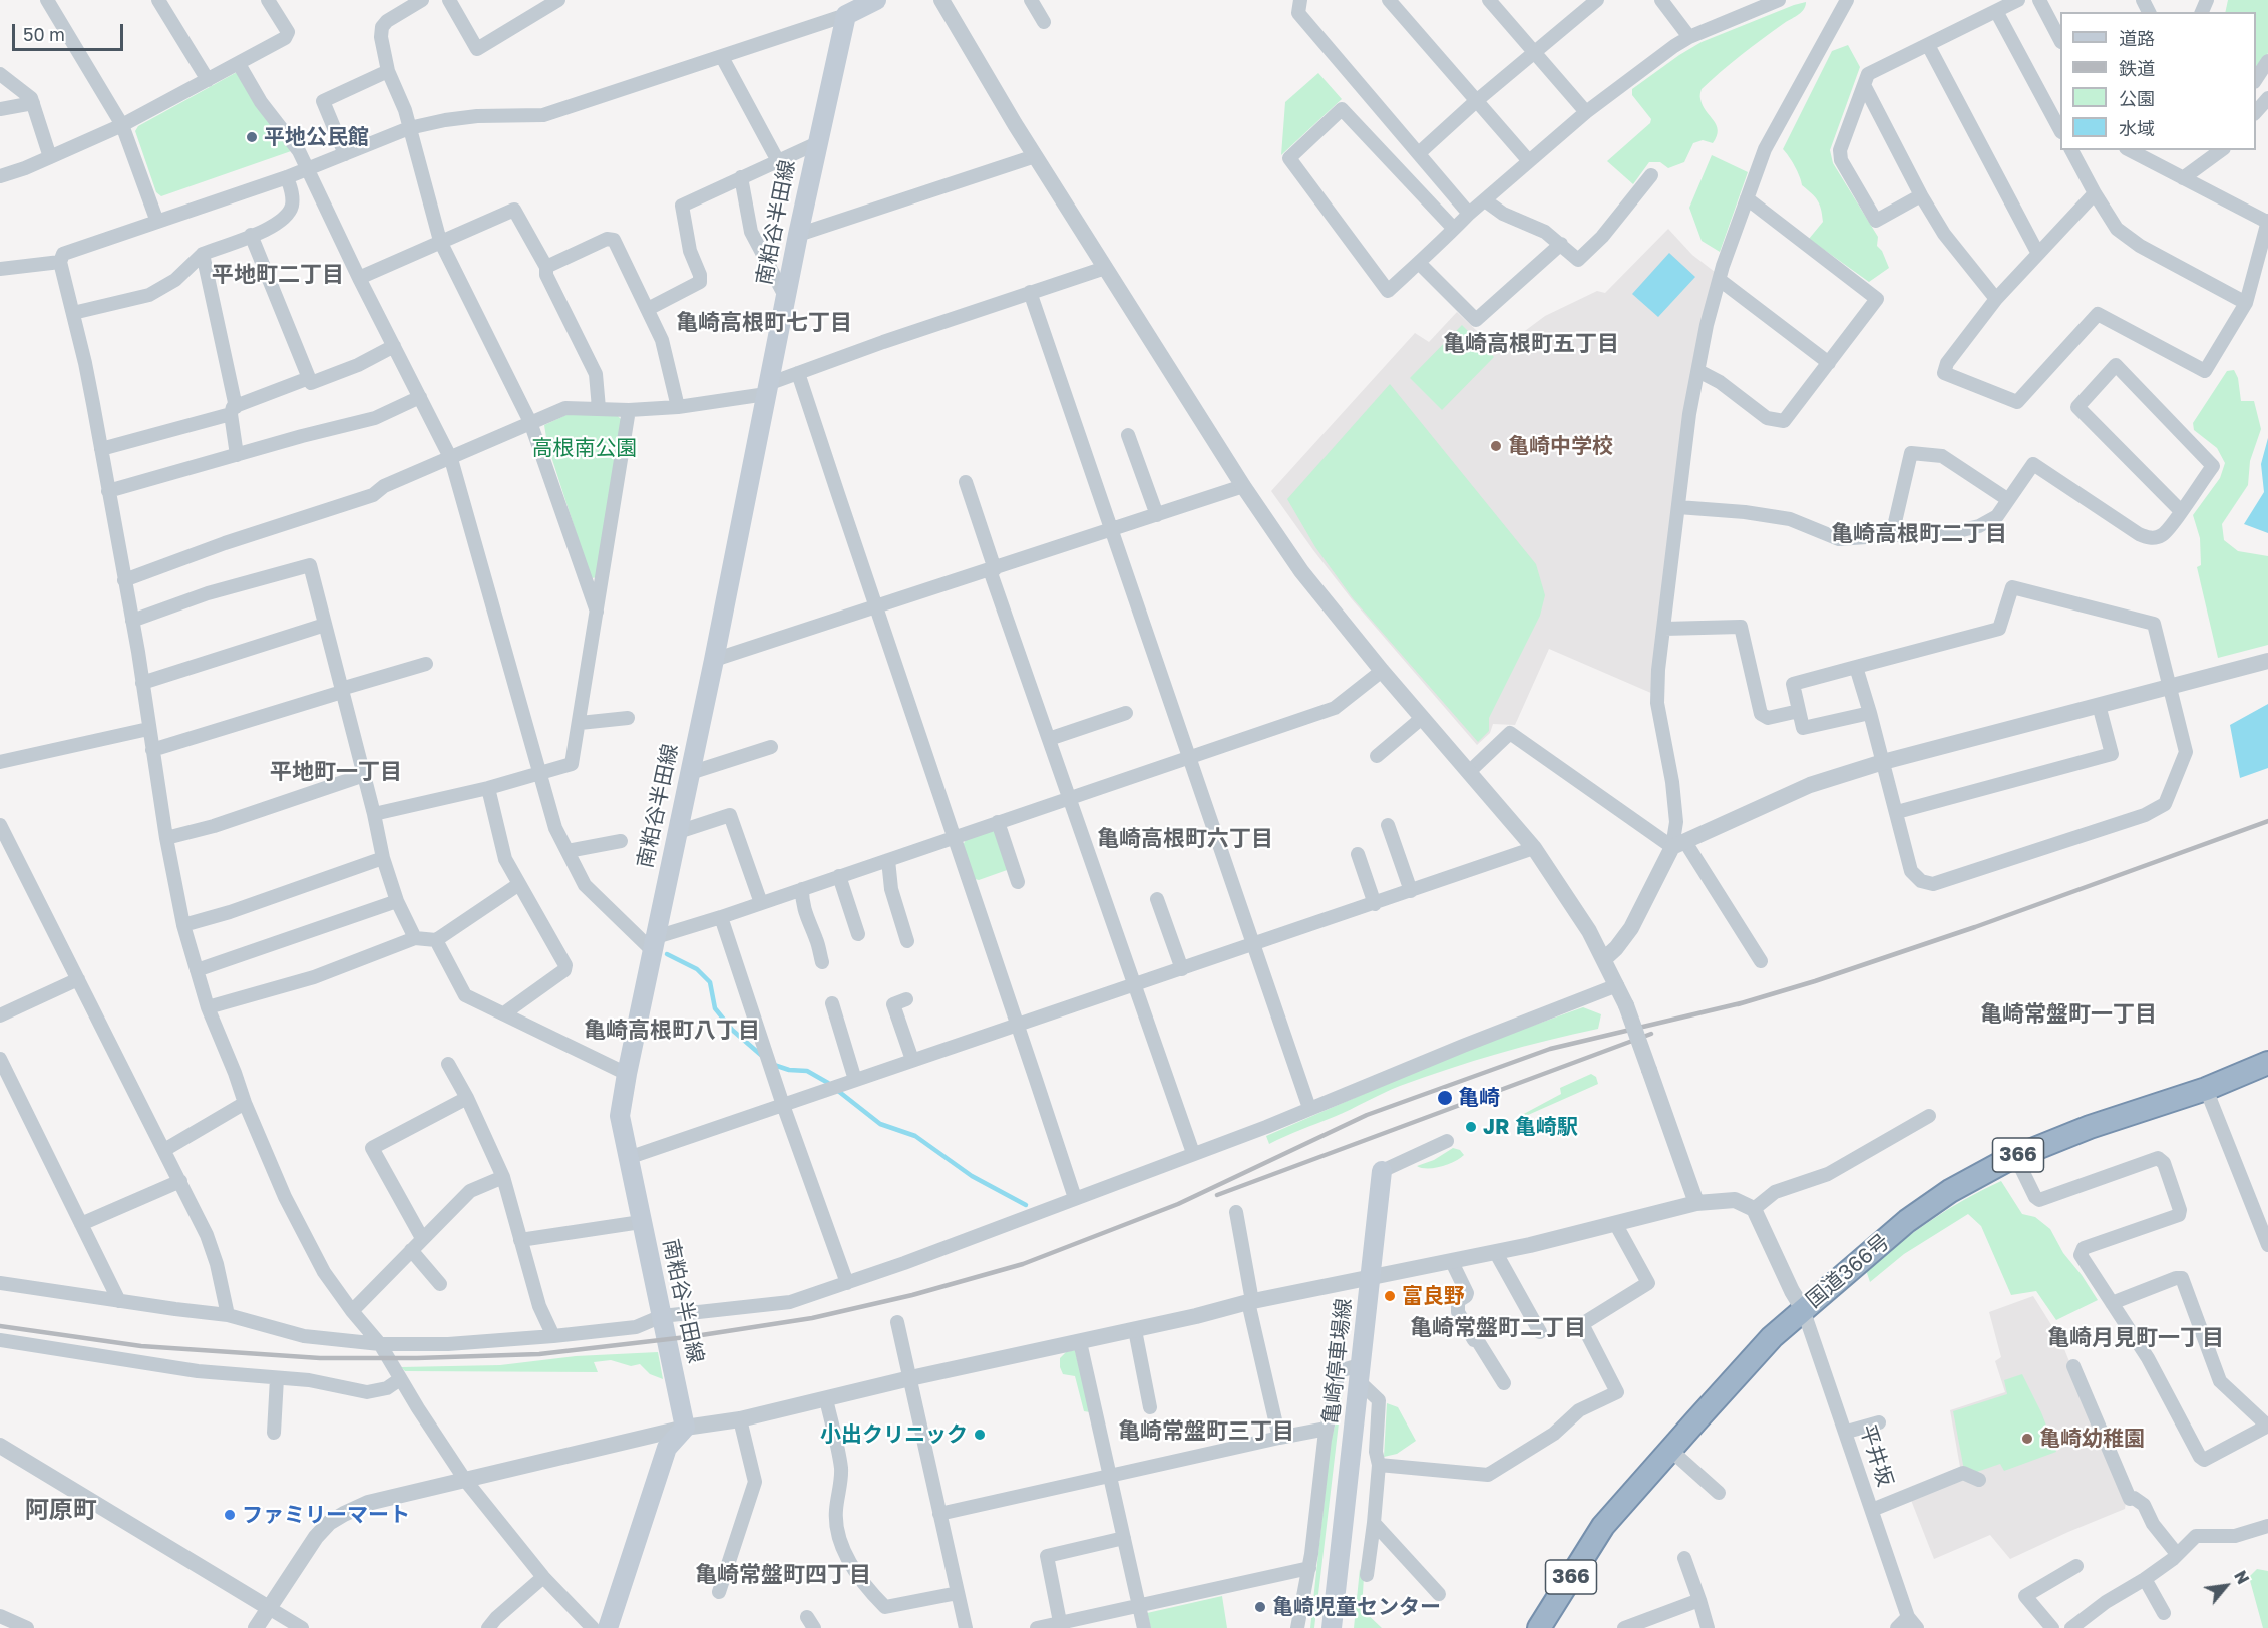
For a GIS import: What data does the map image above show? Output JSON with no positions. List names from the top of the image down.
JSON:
{
  "streets": {
    "highway": ["366", "国道366号"],
    "main road": ["南粕谷半田線", "亀崎停車場線"],
    "street": ["平井坂"]
  },
  "crossings": [
    ["国道366号", "平井坂"]
  ],
  "districts": [
    "平地町二丁目",
    "亀崎高根町七丁目",
    "亀崎高根町五丁目",
    "亀崎高根町二丁目",
    "平地町一丁目",
    "亀崎高根町六丁目",
    "亀崎常盤町一丁目",
    "亀崎高根町八丁目",
    "亀崎常盤町二丁目",
    "亀崎月見町一丁目",
    "亀崎常盤町三丁目",
    "阿原町",
    "亀崎常盤町四丁目"
  ],
  "parks": ["高根南公園"],
  "places": [
    "平地公民館",
    "亀崎中学校",
    "亀崎",
    "JR 亀崎駅",
    "富良野",
    "小出クリニック",
    "亀崎幼稚園",
    "ファミリーマート",
    "亀崎児童センター"
  ],
  "legend": [
    "道路",
    "鉄道",
    "公園",
    "水域"
  ],
  "scale_bar": "50 m",
  "north": "top right"
}
